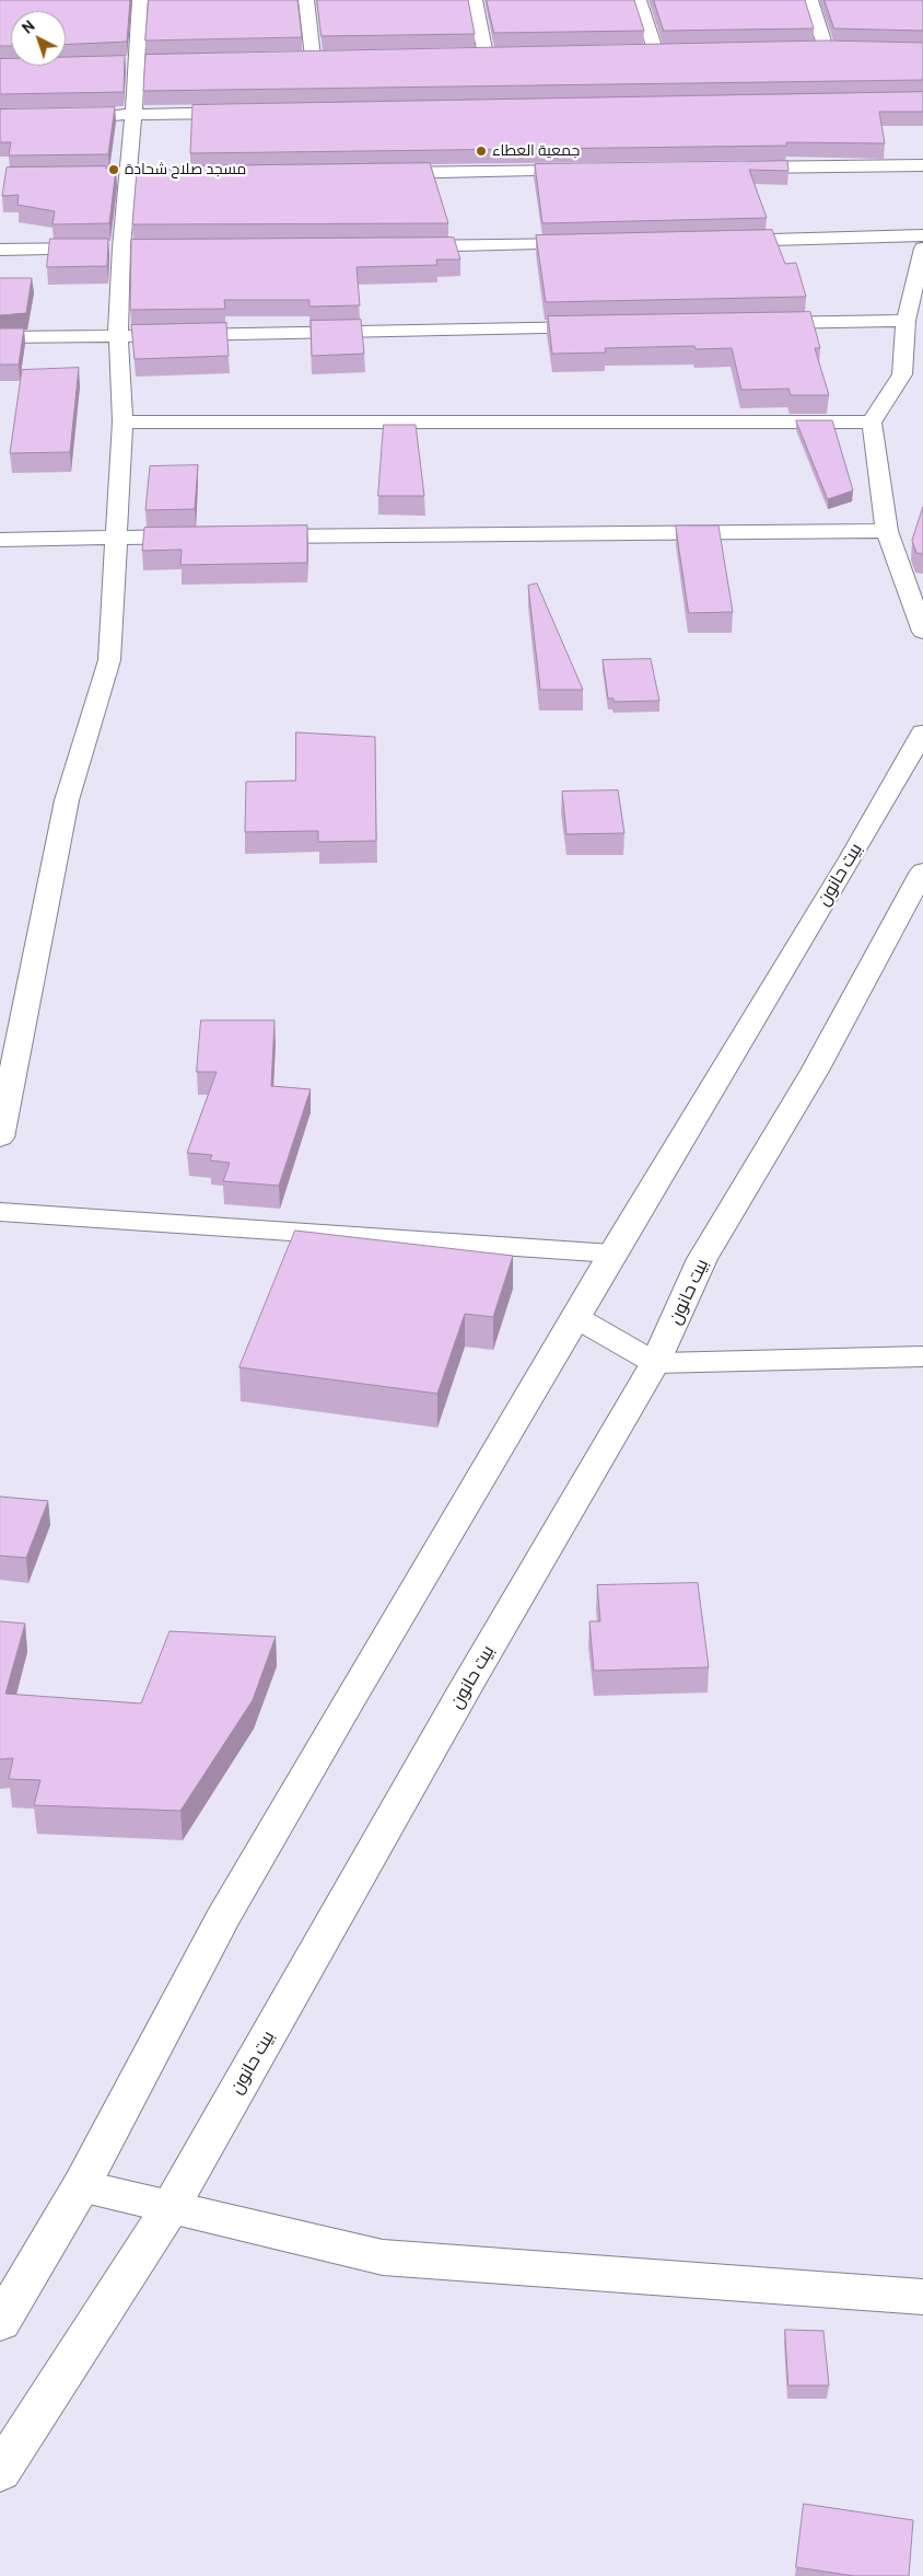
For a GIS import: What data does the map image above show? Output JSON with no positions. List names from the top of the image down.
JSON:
{
  "streets": {
    "street": ["بيت حانون"]
  },
  "places": ["جمعية العطاء", "مسجد صلاح شحادة"],
  "north": "top left"
}
